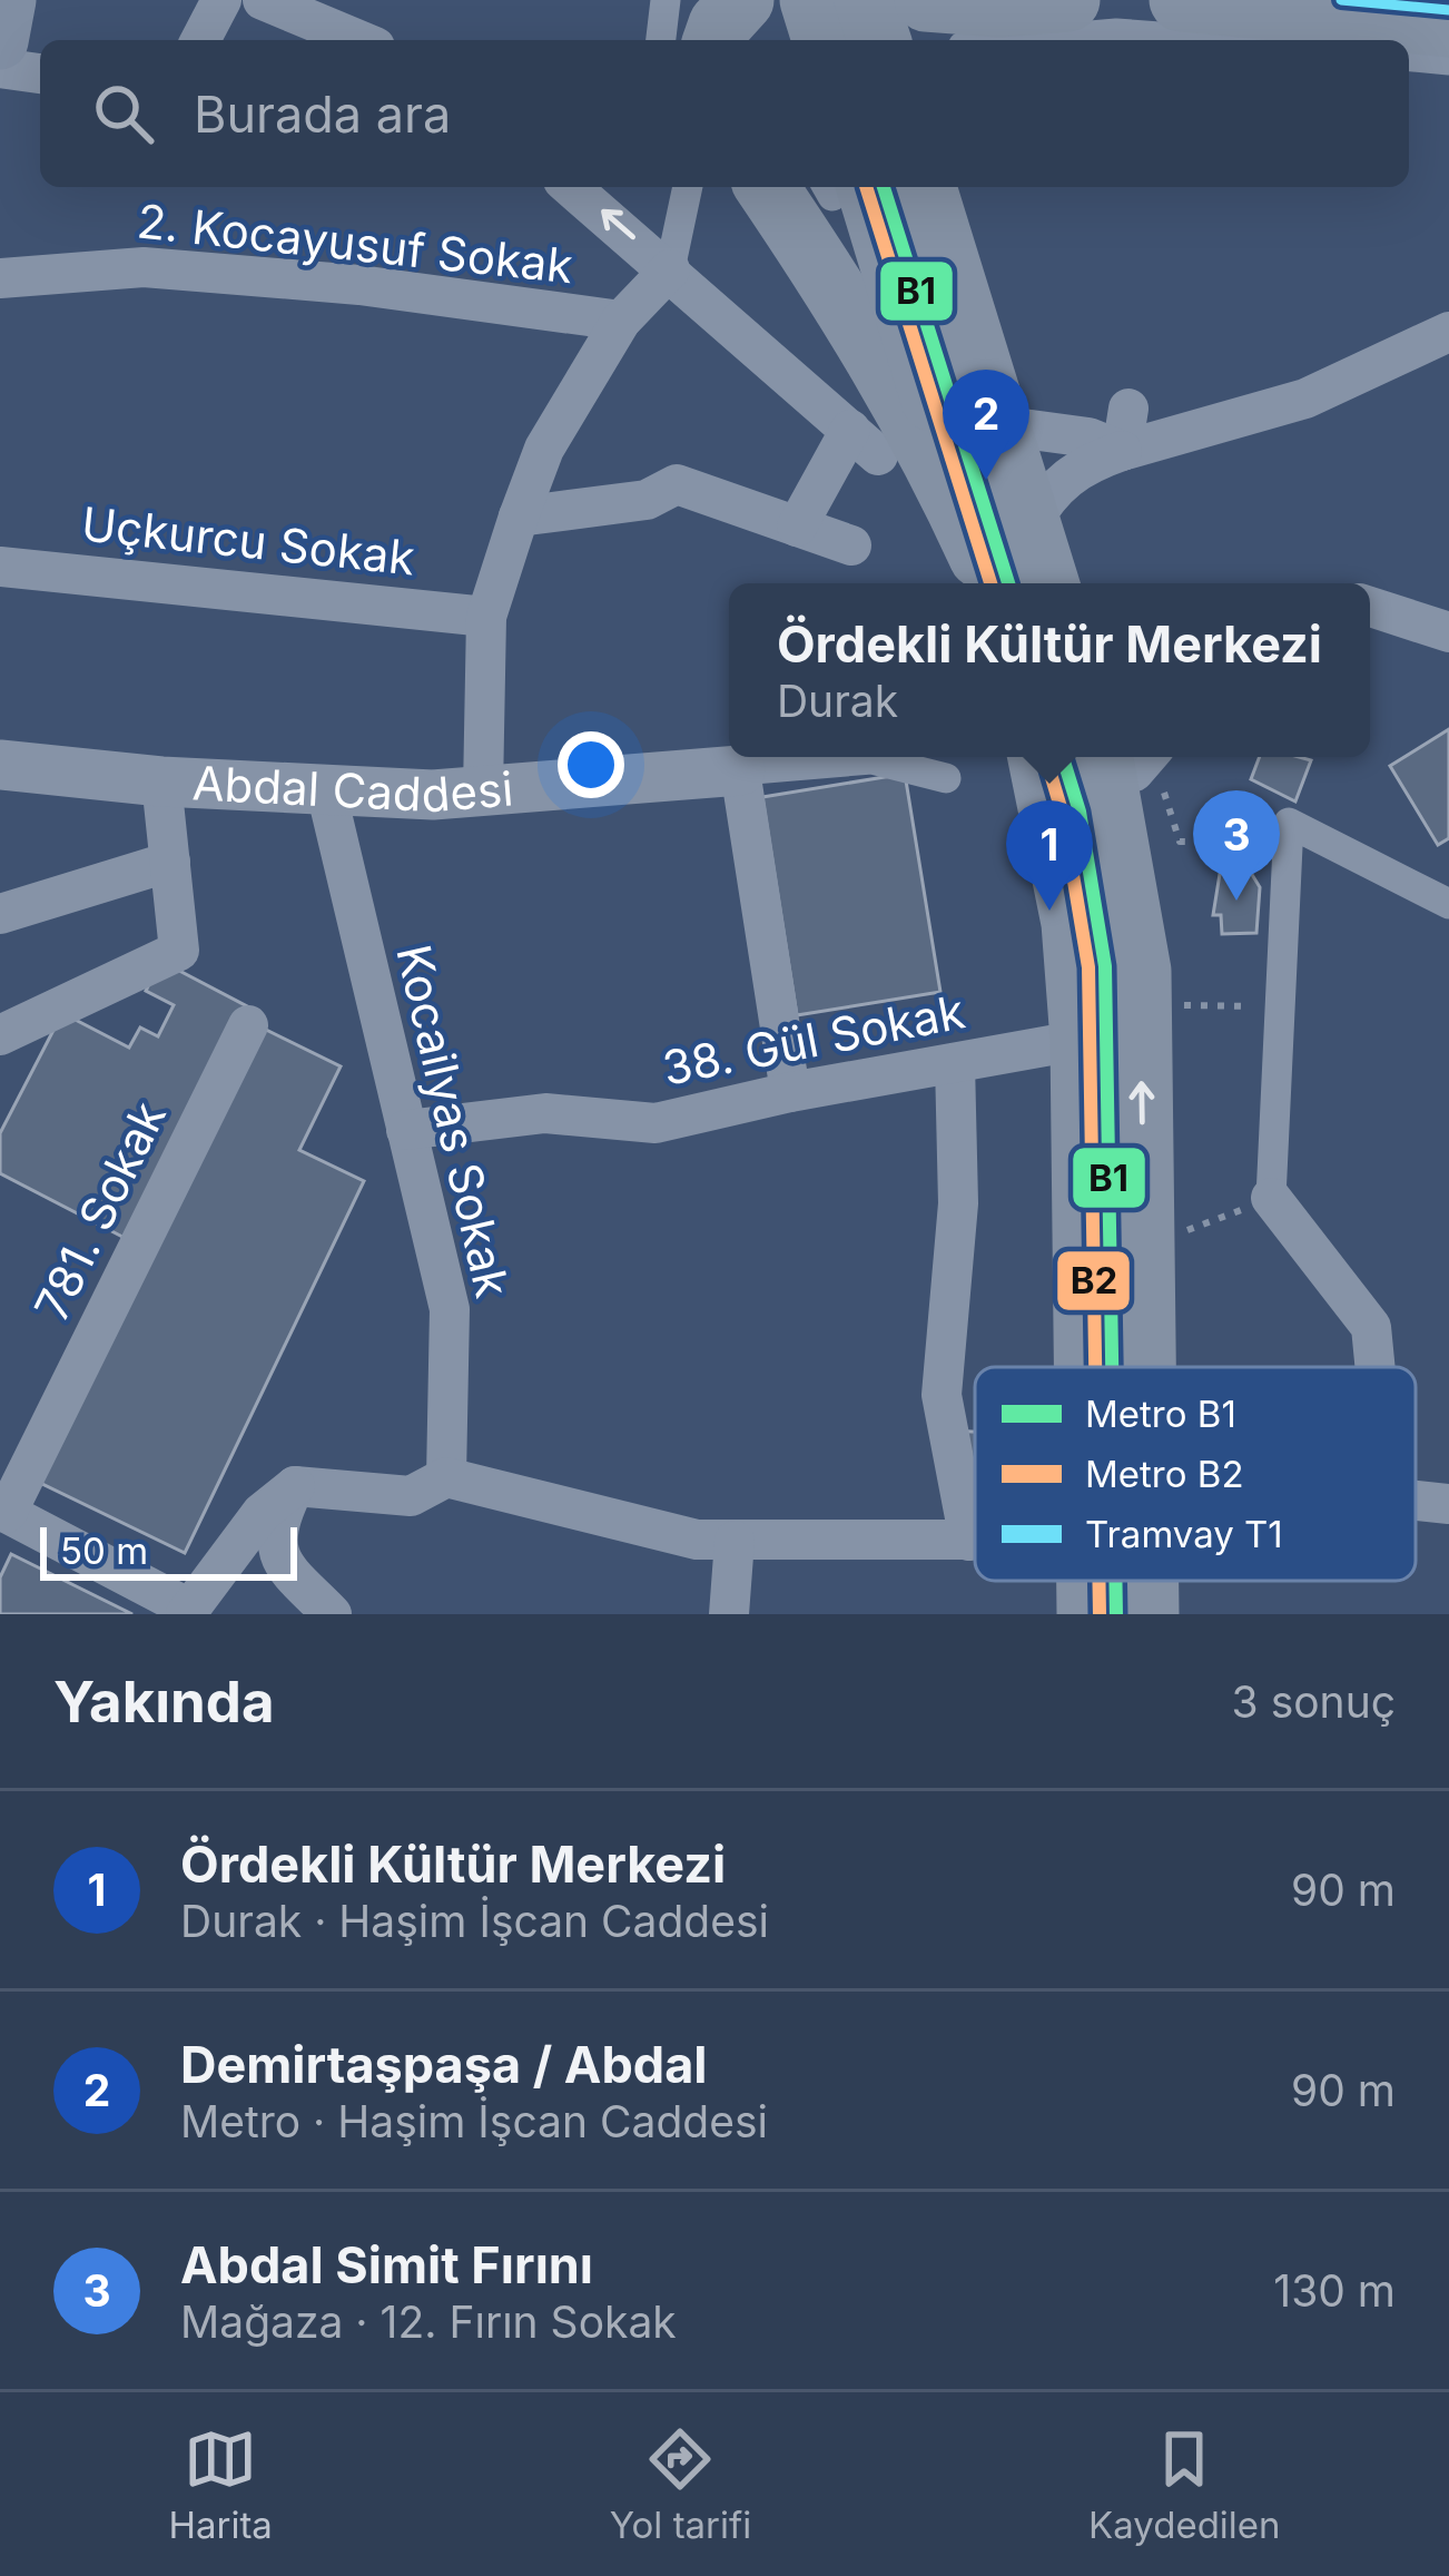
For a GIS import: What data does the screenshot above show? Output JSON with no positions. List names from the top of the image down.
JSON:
{
  "streets": {
    "street": [
      "2. Kocayusuf Sokak",
      "Uçkurcu Sokak",
      "Abdal Caddesi",
      "38. Gül Sokak",
      "Kocailyas Sokak",
      "781. Sokak"
    ]
  },
  "crossings": [
    ["Abdal Caddesi", "Kocailyas Sokak"],
    ["38. Gül Sokak", "Kocailyas Sokak"]
  ],
  "lines": ["tram line T1", "metro line B1", "metro line B2"],
  "legend": ["Metro B1", "Metro B2", "Tramvay T1"],
  "scale_bar": "50 m",
  "page": {
    "search": "Burada ara",
    "pins": ["2", "3", "1"],
    "popup": ["Ördekli Kültür Merkezi", "Durak"],
    "scale": "50 m",
    "heading": ["Yakında", "3 sonuç"],
    "list": [
      {
        "mark": "1",
        "name": "Ördekli Kültür Merkezi",
        "note": "Durak · Haşim İşcan Caddesi",
        "value": "90 m"
      },
      {
        "mark": "2",
        "name": "Demirtaşpaşa / Abdal",
        "note": "Metro · Haşim İşcan Caddesi",
        "value": "90 m"
      },
      {
        "mark": "3",
        "name": "Abdal Simit Fırını",
        "note": "Mağaza · 12. Fırın Sokak",
        "value": "130 m"
      }
    ],
    "nav": ["Harita", "Yol tarifi", "Kaydedilen"]
  }
}
